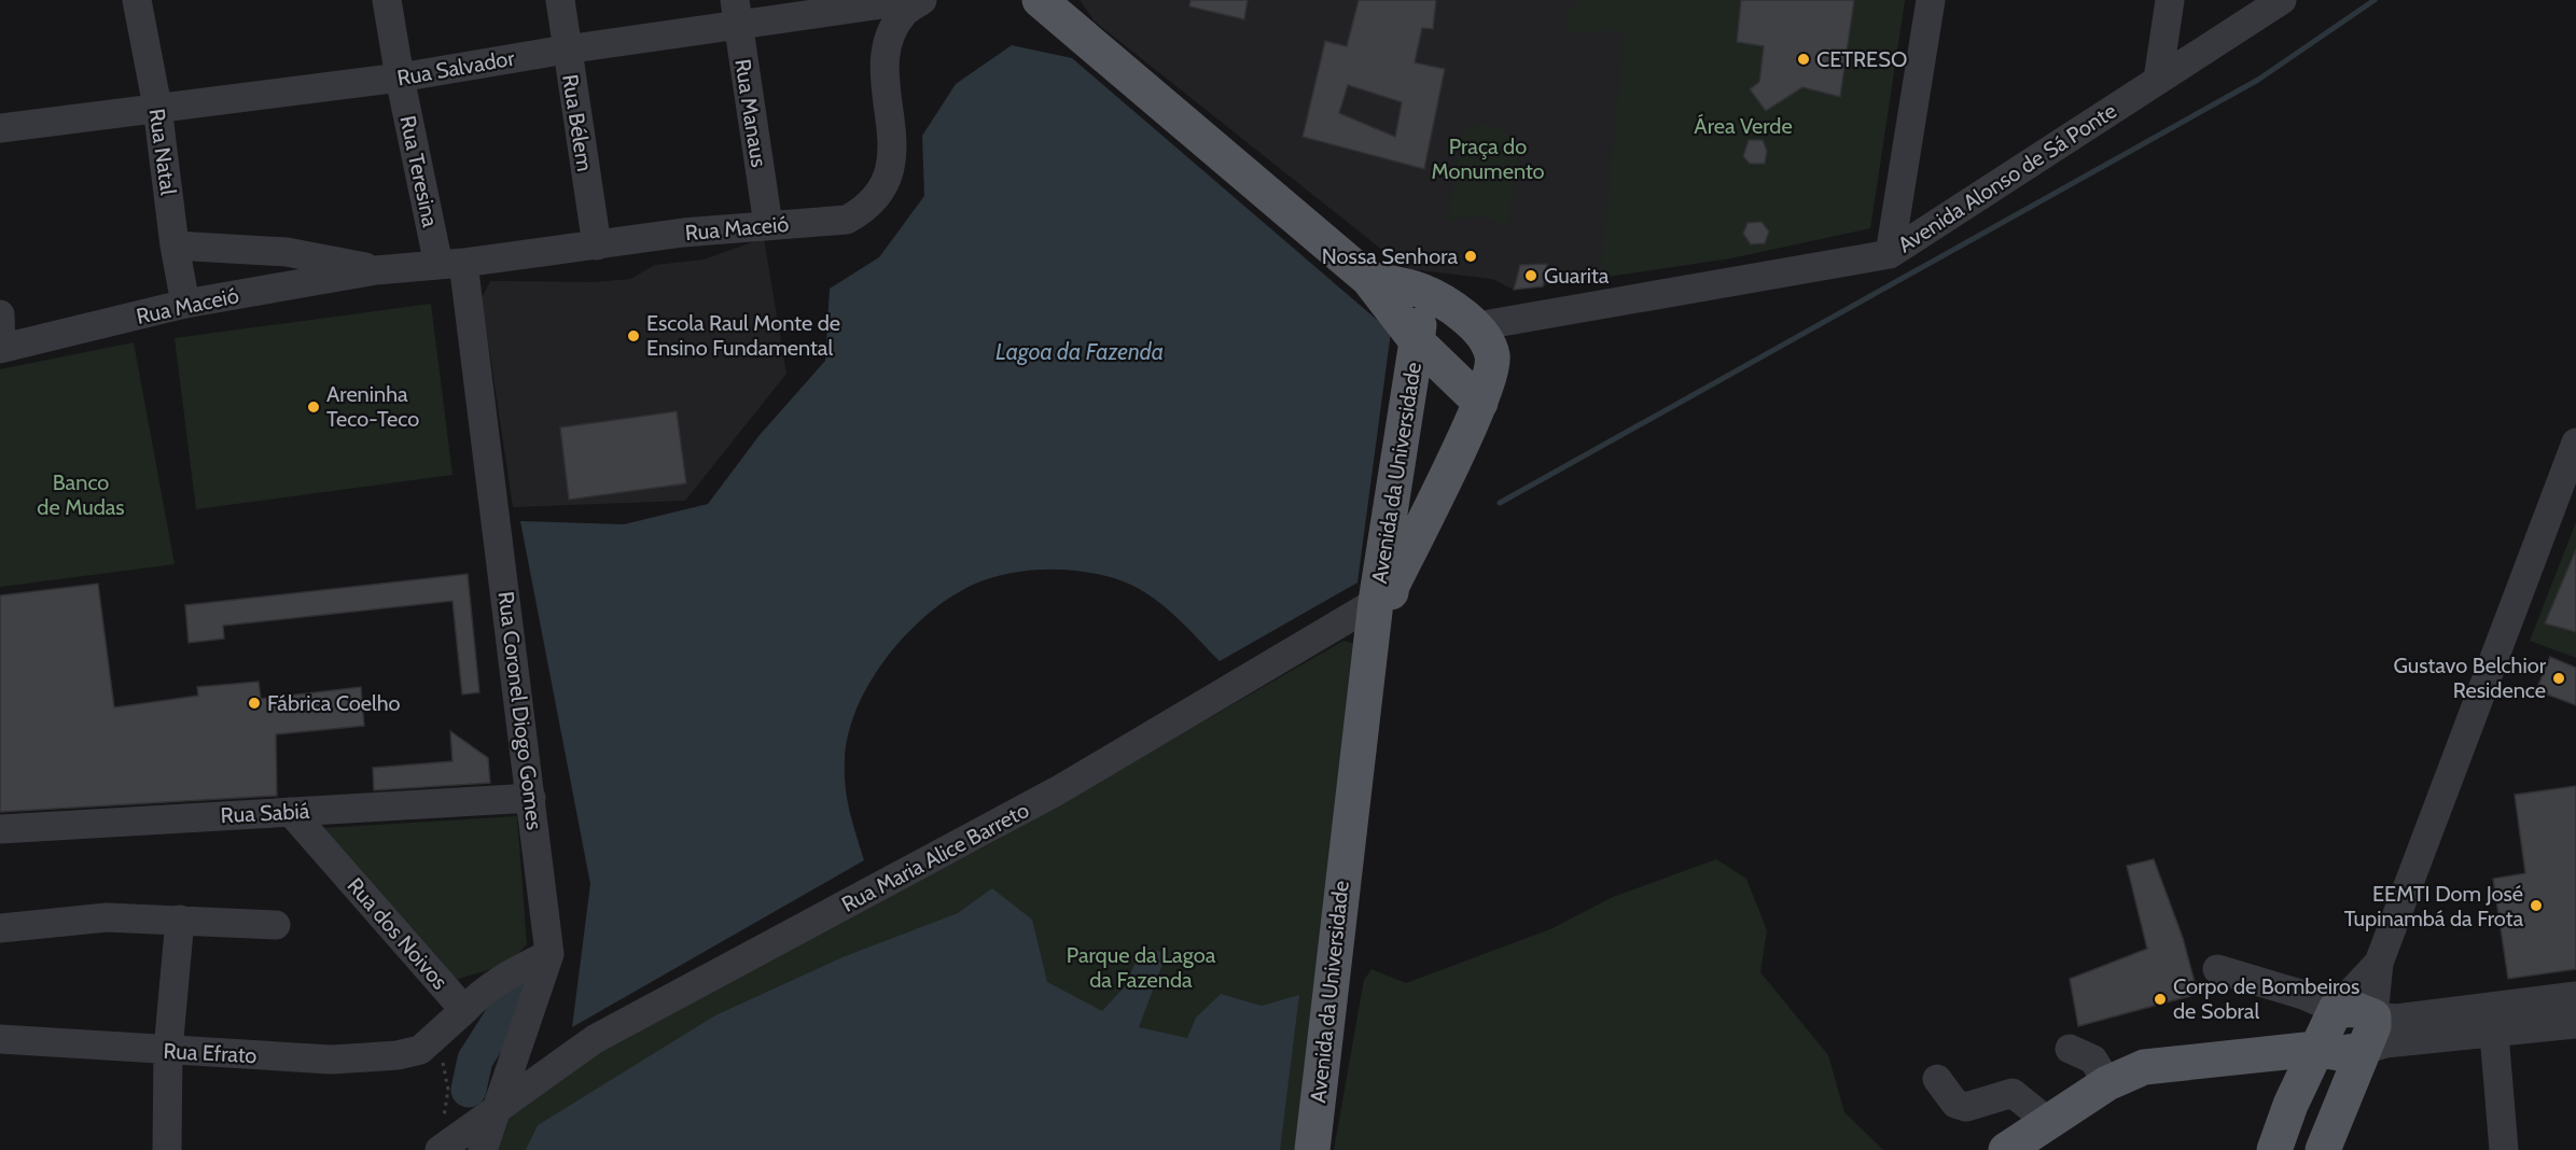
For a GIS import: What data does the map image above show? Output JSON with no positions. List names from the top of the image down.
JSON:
{
  "streets": {
    "main road": ["Avenida da Universidade"],
    "street": [
      "Rua Salvador",
      "Rua Manaus",
      "Rua Bélem",
      "Rua Natal",
      "Rua Teresina",
      "Avenida Alonso de Sá Ponte",
      "Rua Maceió",
      "Rua Coronel Diogo Gomes",
      "Rua Sabiá",
      "Rua Maria Alice Barreto",
      "Rua dos Noivos",
      "Rua Efrato"
    ]
  },
  "crossings": [
    ["Rua Salvador", "Rua Manaus"],
    ["Rua Salvador", "Rua Bélem"],
    ["Rua Salvador", "Rua Natal"],
    ["Rua Salvador", "Rua Teresina"],
    ["Rua Manaus", "Rua Maceió"],
    ["Rua Bélem", "Rua Maceió"],
    ["Rua Natal", "Rua Maceió"],
    ["Rua Teresina", "Rua Maceió"],
    ["Rua Teresina", "Rua Coronel Diogo Gomes"],
    ["Avenida Alonso de Sá Ponte", "Avenida da Universidade"],
    ["Rua Maceió", "Rua Coronel Diogo Gomes"],
    ["Avenida da Universidade", "Rua Maria Alice Barreto"],
    ["Rua Coronel Diogo Gomes", "Rua Sabiá"],
    ["Rua Coronel Diogo Gomes", "Rua Maria Alice Barreto"],
    ["Rua Sabiá", "Rua dos Noivos"]
  ],
  "water": ["Lagoa da Fazenda"],
  "parks": [
    "Área Verde",
    "Praça do Monumento",
    "Banco de Mudas",
    "Parque da Lagoa da Fazenda"
  ],
  "places": [
    "CETRESO",
    "Nossa Senhora",
    "Guarita",
    "Escola Raul Monte de Ensino Fundamental",
    "Areninha Teco-Teco",
    "Gustavo Belchior Residence",
    "Fábrica Coelho",
    "EEMTI Dom José Tupinambá da Frota",
    "Corpo de Bombeiros de Sobral"
  ]
}
